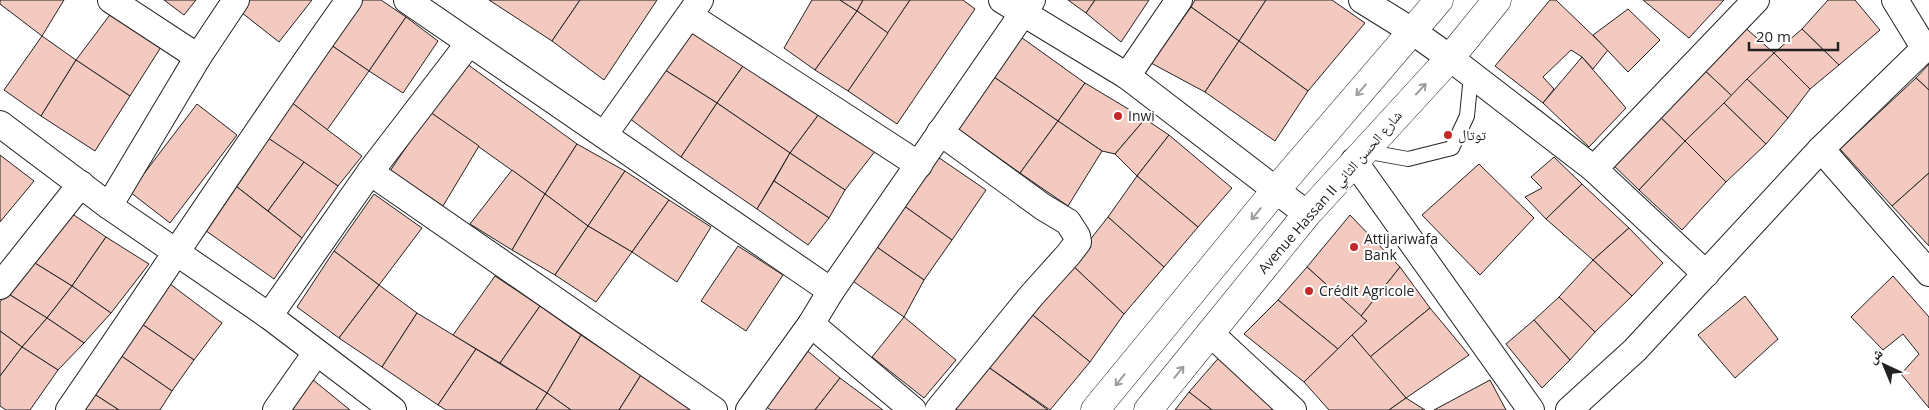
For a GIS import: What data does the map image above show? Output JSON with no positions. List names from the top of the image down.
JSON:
{
  "streets": {
    "main road": ["Avenue Hassan II شارع الحسن الثاني"]
  },
  "places": [
    "Inwi",
    "توتال",
    "Attijariwafa Bank",
    "Crédit Agricole"
  ],
  "scale_bar": "20 m",
  "north": "top left"
}
